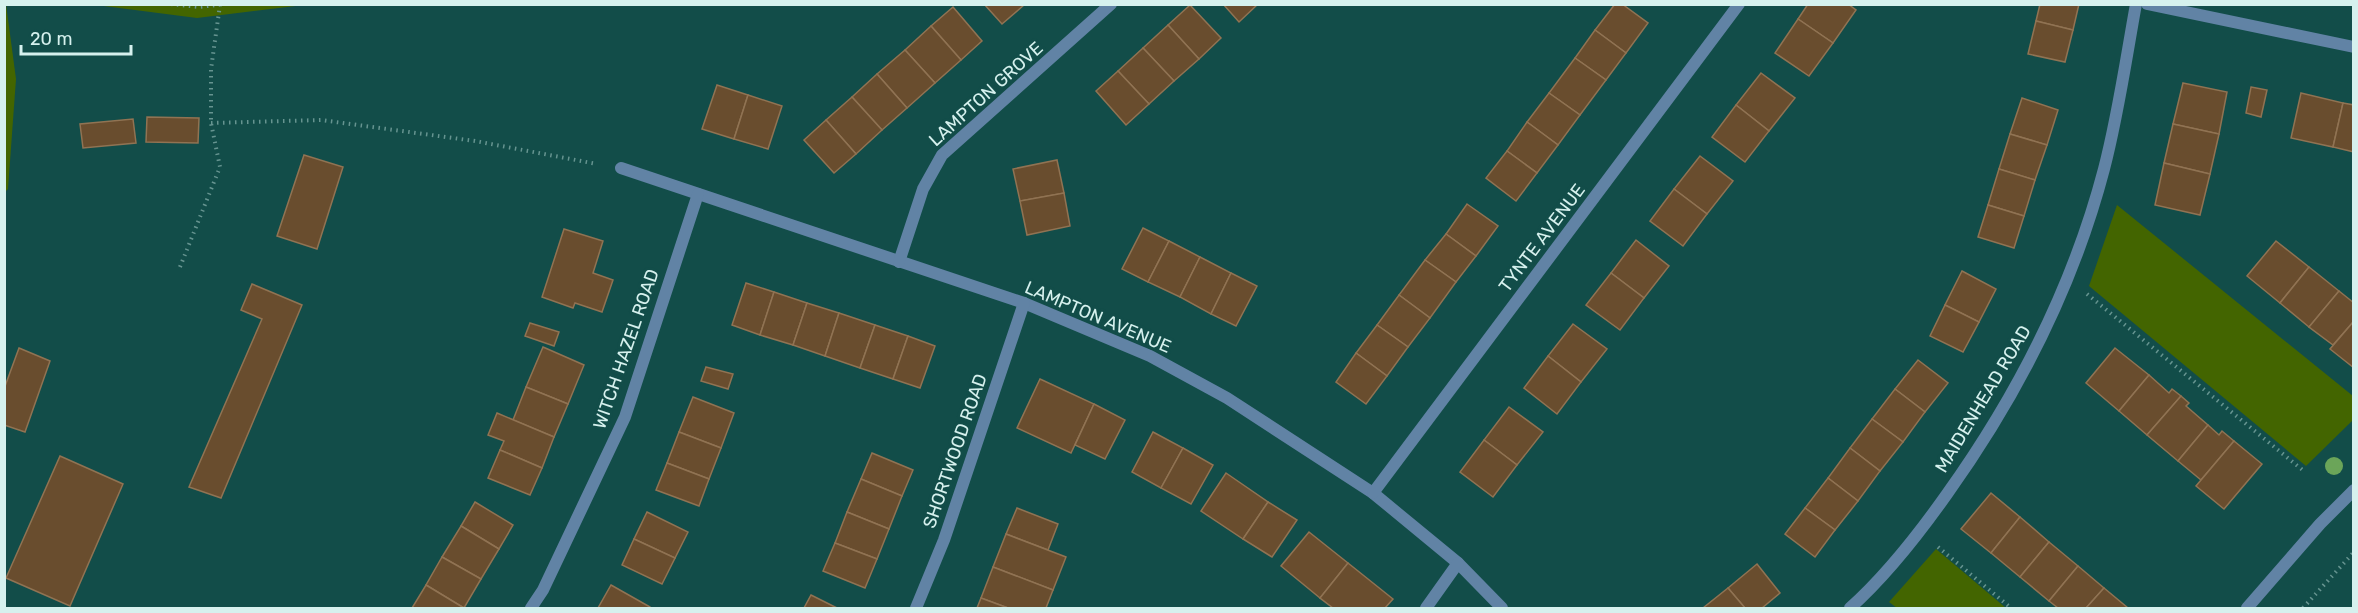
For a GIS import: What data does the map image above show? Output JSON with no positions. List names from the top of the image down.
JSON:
{
  "streets": {
    "street": [
      "LAMPTON GROVE",
      "TYNTE AVENUE",
      "LAMPTON AVENUE",
      "WITCH HAZEL ROAD",
      "MAIDENHEAD ROAD",
      "SHORTWOOD ROAD"
    ]
  },
  "crossings": [
    ["LAMPTON GROVE", "LAMPTON AVENUE"],
    ["TYNTE AVENUE", "LAMPTON AVENUE"],
    ["LAMPTON AVENUE", "WITCH HAZEL ROAD"],
    ["LAMPTON AVENUE", "SHORTWOOD ROAD"]
  ],
  "scale_bar": "20 m"
}
